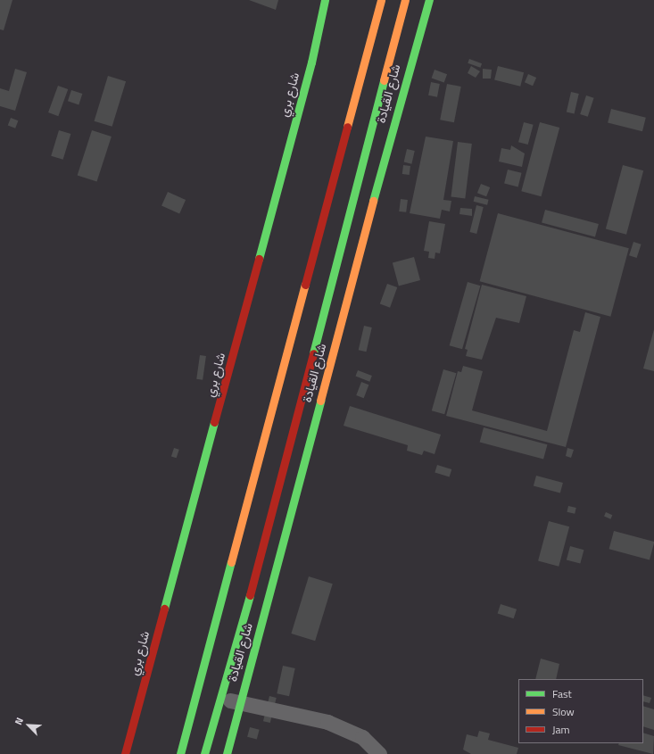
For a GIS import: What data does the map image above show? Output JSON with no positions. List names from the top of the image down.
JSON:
{
  "streets": {
    "main road": ["شارع القيادة", "شارع بري"]
  },
  "legend": ["Fast", "Slow", "Jam"],
  "north": "top left"
}
